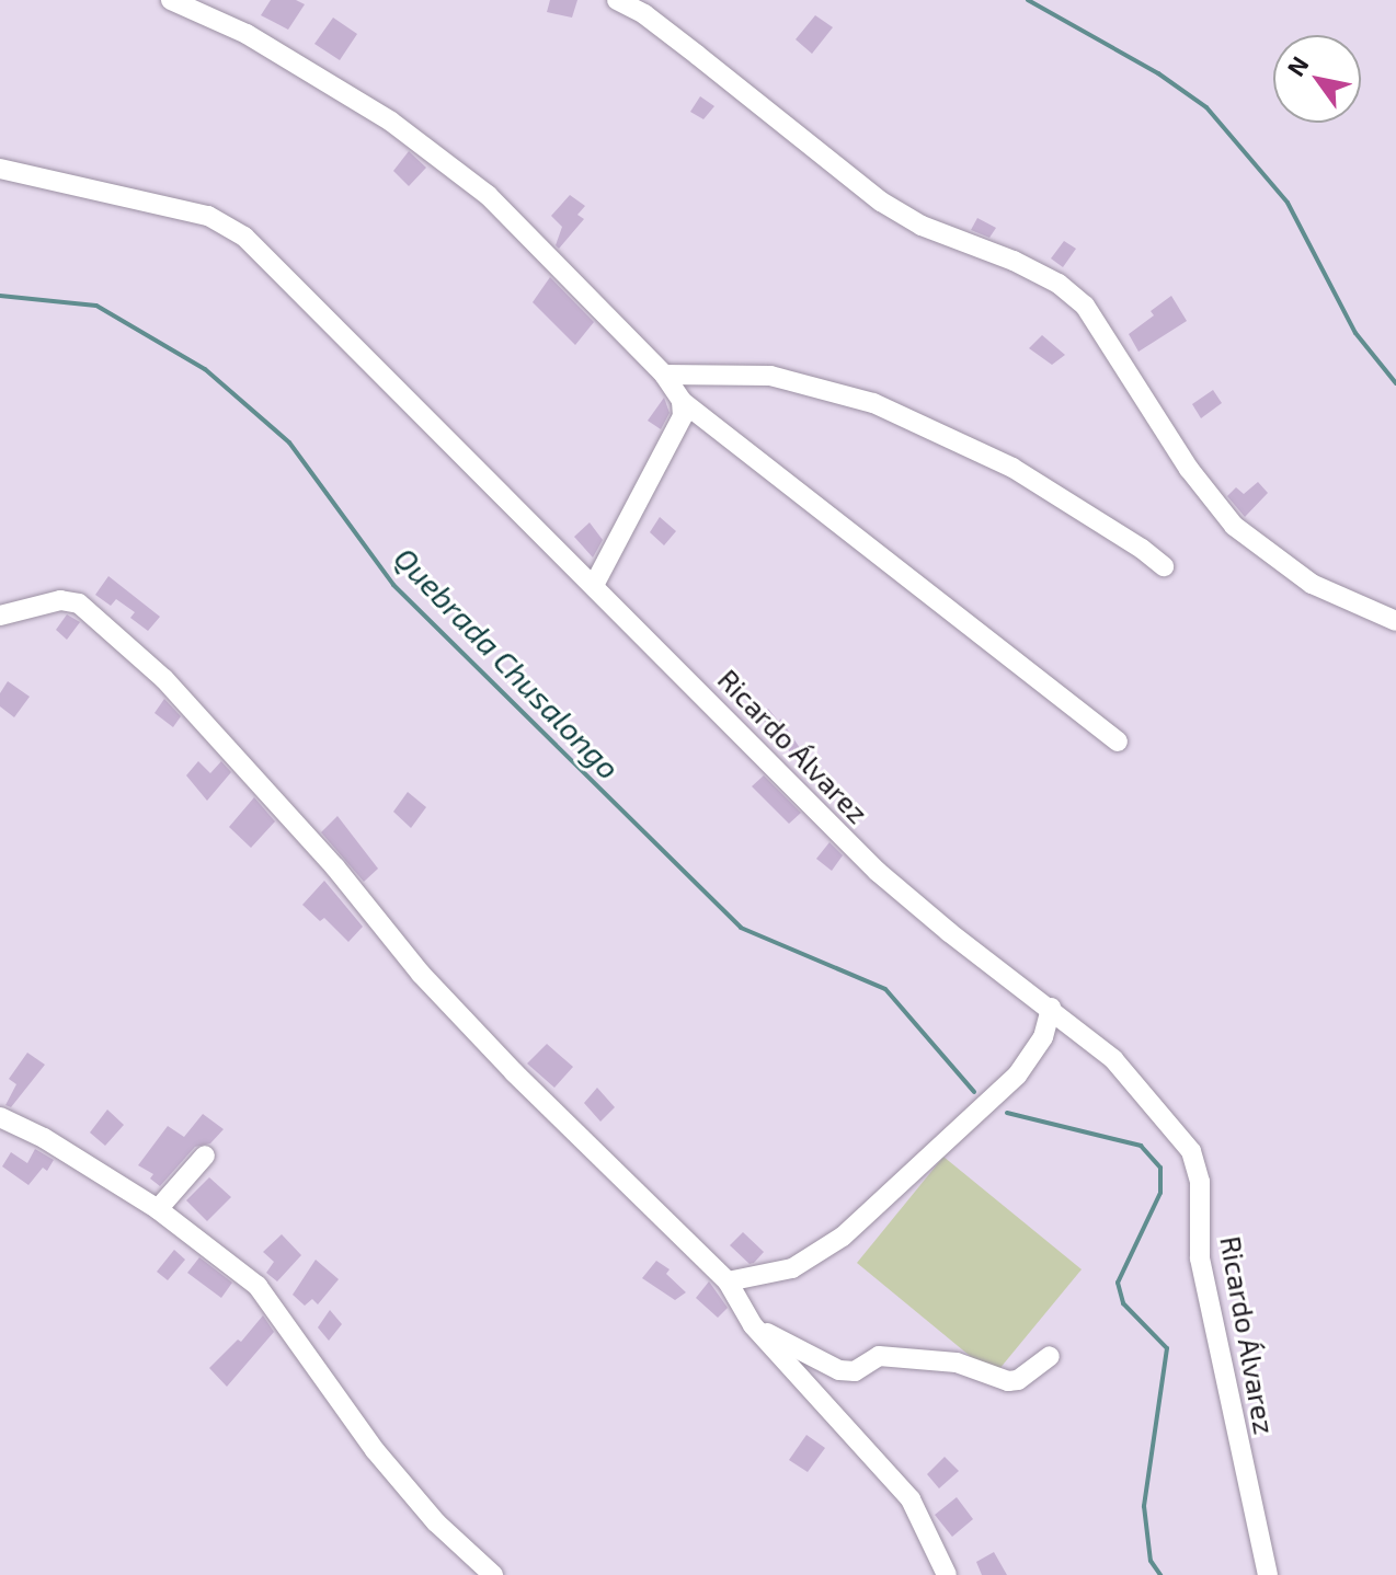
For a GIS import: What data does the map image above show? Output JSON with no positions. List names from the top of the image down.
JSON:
{
  "streets": {
    "street": ["Ricardo Álvarez"]
  },
  "water": ["Quebrada Chusalongo"],
  "north": "top left"
}
